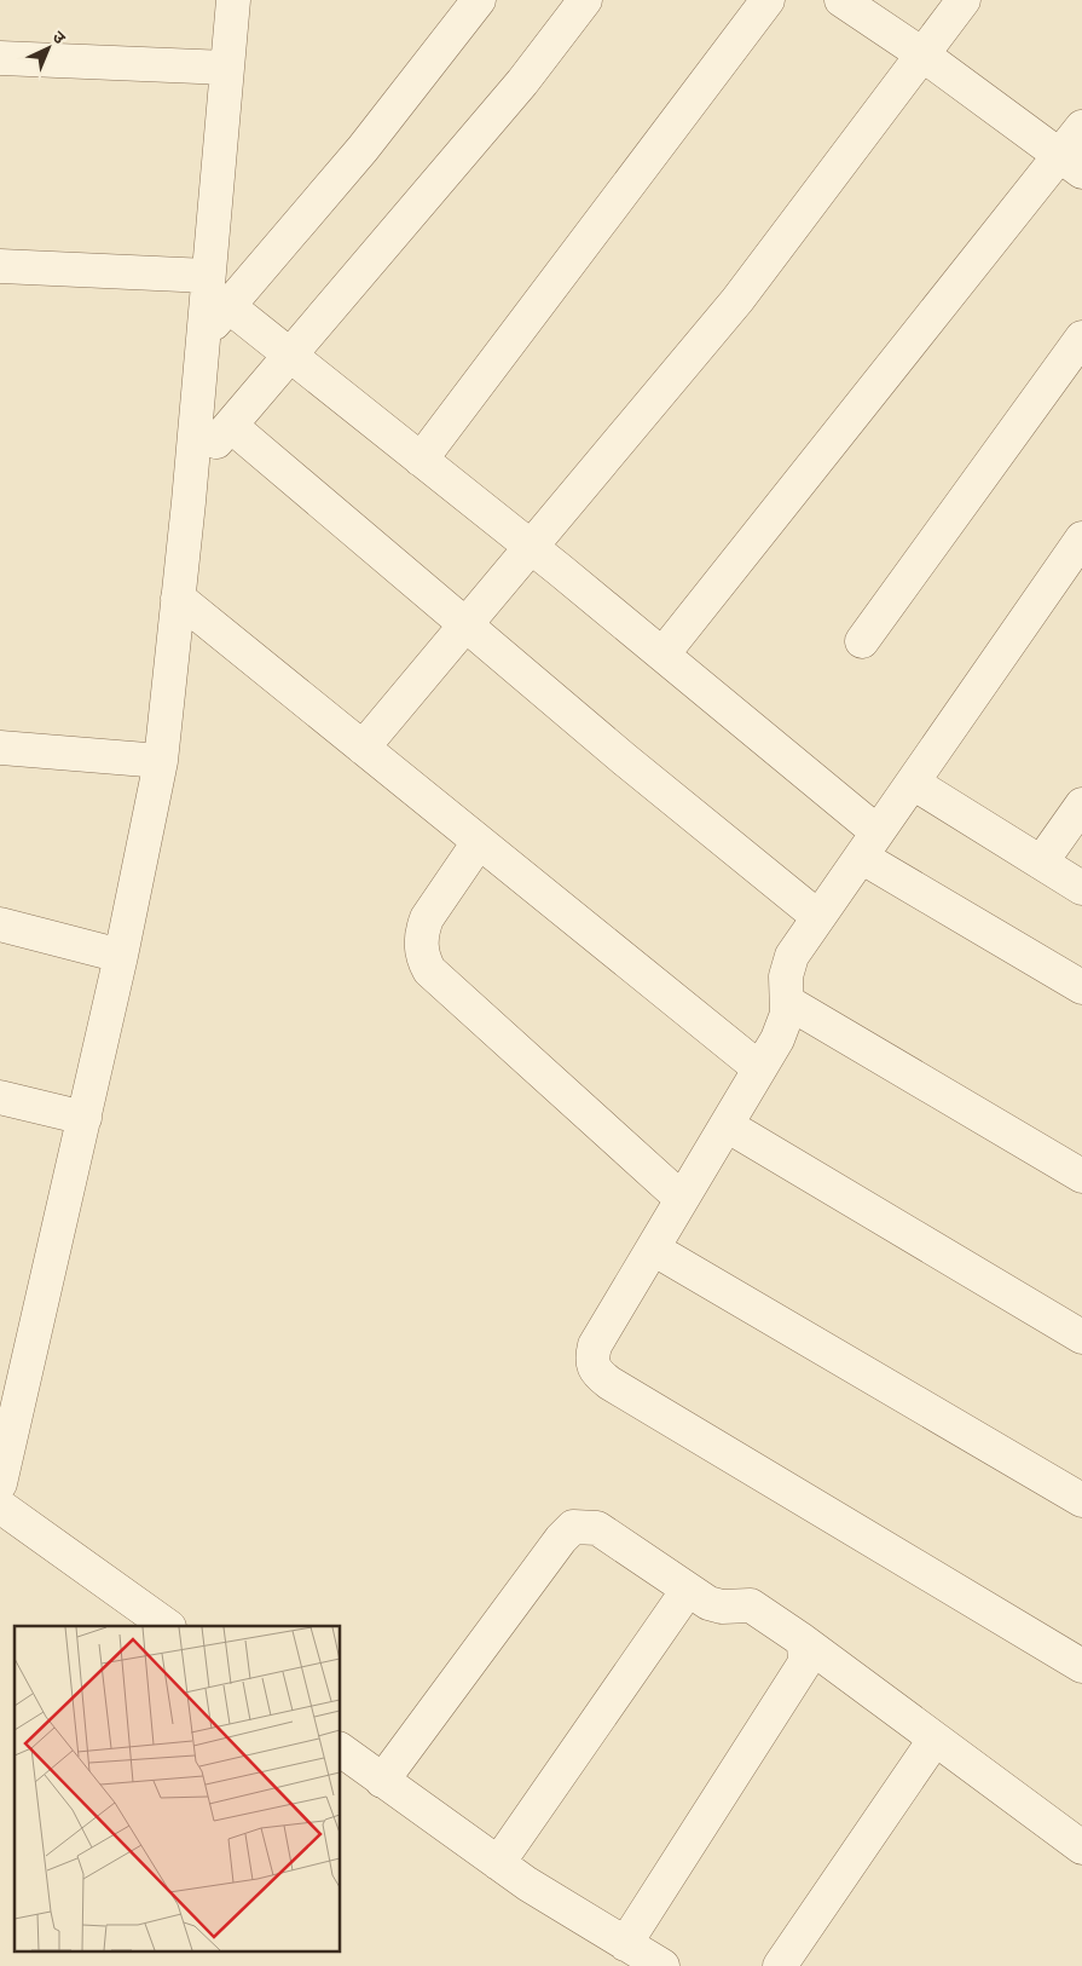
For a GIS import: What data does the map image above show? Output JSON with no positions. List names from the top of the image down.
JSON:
{
  "north": "top right"
}
